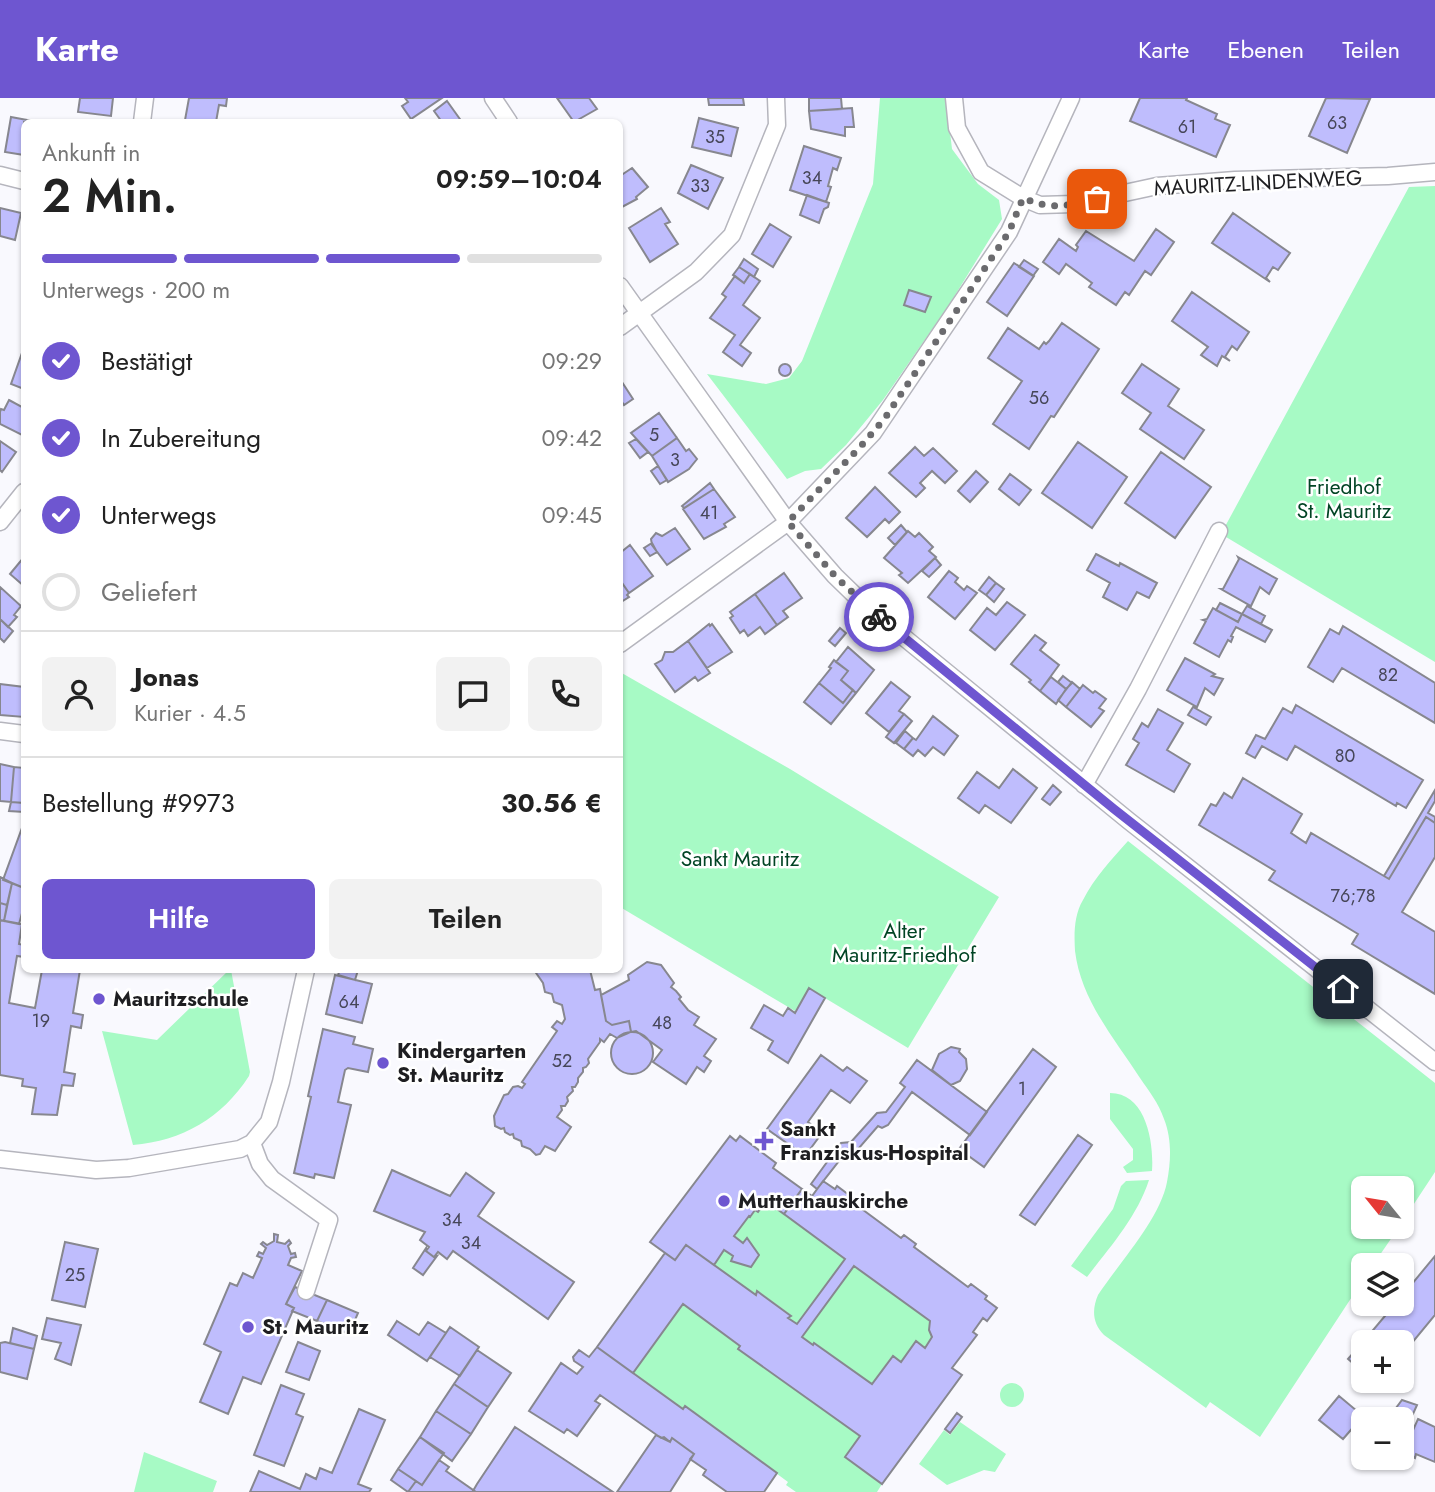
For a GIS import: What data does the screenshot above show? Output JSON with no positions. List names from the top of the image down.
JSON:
{
  "streets": {
    "street": ["MAURITZ-LINDENWEG"]
  },
  "parks": ["Friedhof St. Mauritz", "Sankt Mauritz", "Alter Mauritz-Friedhof"],
  "places": {
    "other": [
      "Mauritzschule",
      "Kindergarten St. Mauritz",
      "Mutterhauskirche",
      "St. Mauritz"
    ],
    "health": ["Sankt Franziskus-Hospital"]
  },
  "house_numbers": [
    "63",
    "61",
    "35",
    "34",
    "33",
    "56",
    "5",
    "3",
    "41",
    "82",
    "80",
    "76;78",
    "64",
    "19",
    "48",
    "52",
    "1",
    "34",
    "34",
    "25"
  ],
  "north": "top left",
  "page": {
    "header": "Karte",
    "nav": ["Karte", "Ebenen", "Teilen"],
    "heading": ["2 Min.", "Ankunft in", "09:59–10:04"],
    "panel": [
      "Jonas",
      "Kurier · 4.5",
      "Bestellung #9973",
      "30.56 €"
    ],
    "bar": "Unterwegs · 200 m",
    "list": [
      ["Bestätigt", "09:29"],
      ["In Zubereitung", "09:42"],
      ["Unterwegs", "09:45"],
      "Geliefert"
    ],
    "buttons": ["Hilfe", "Teilen"],
    "map_buttons": ["+", "−"]
  }
}
